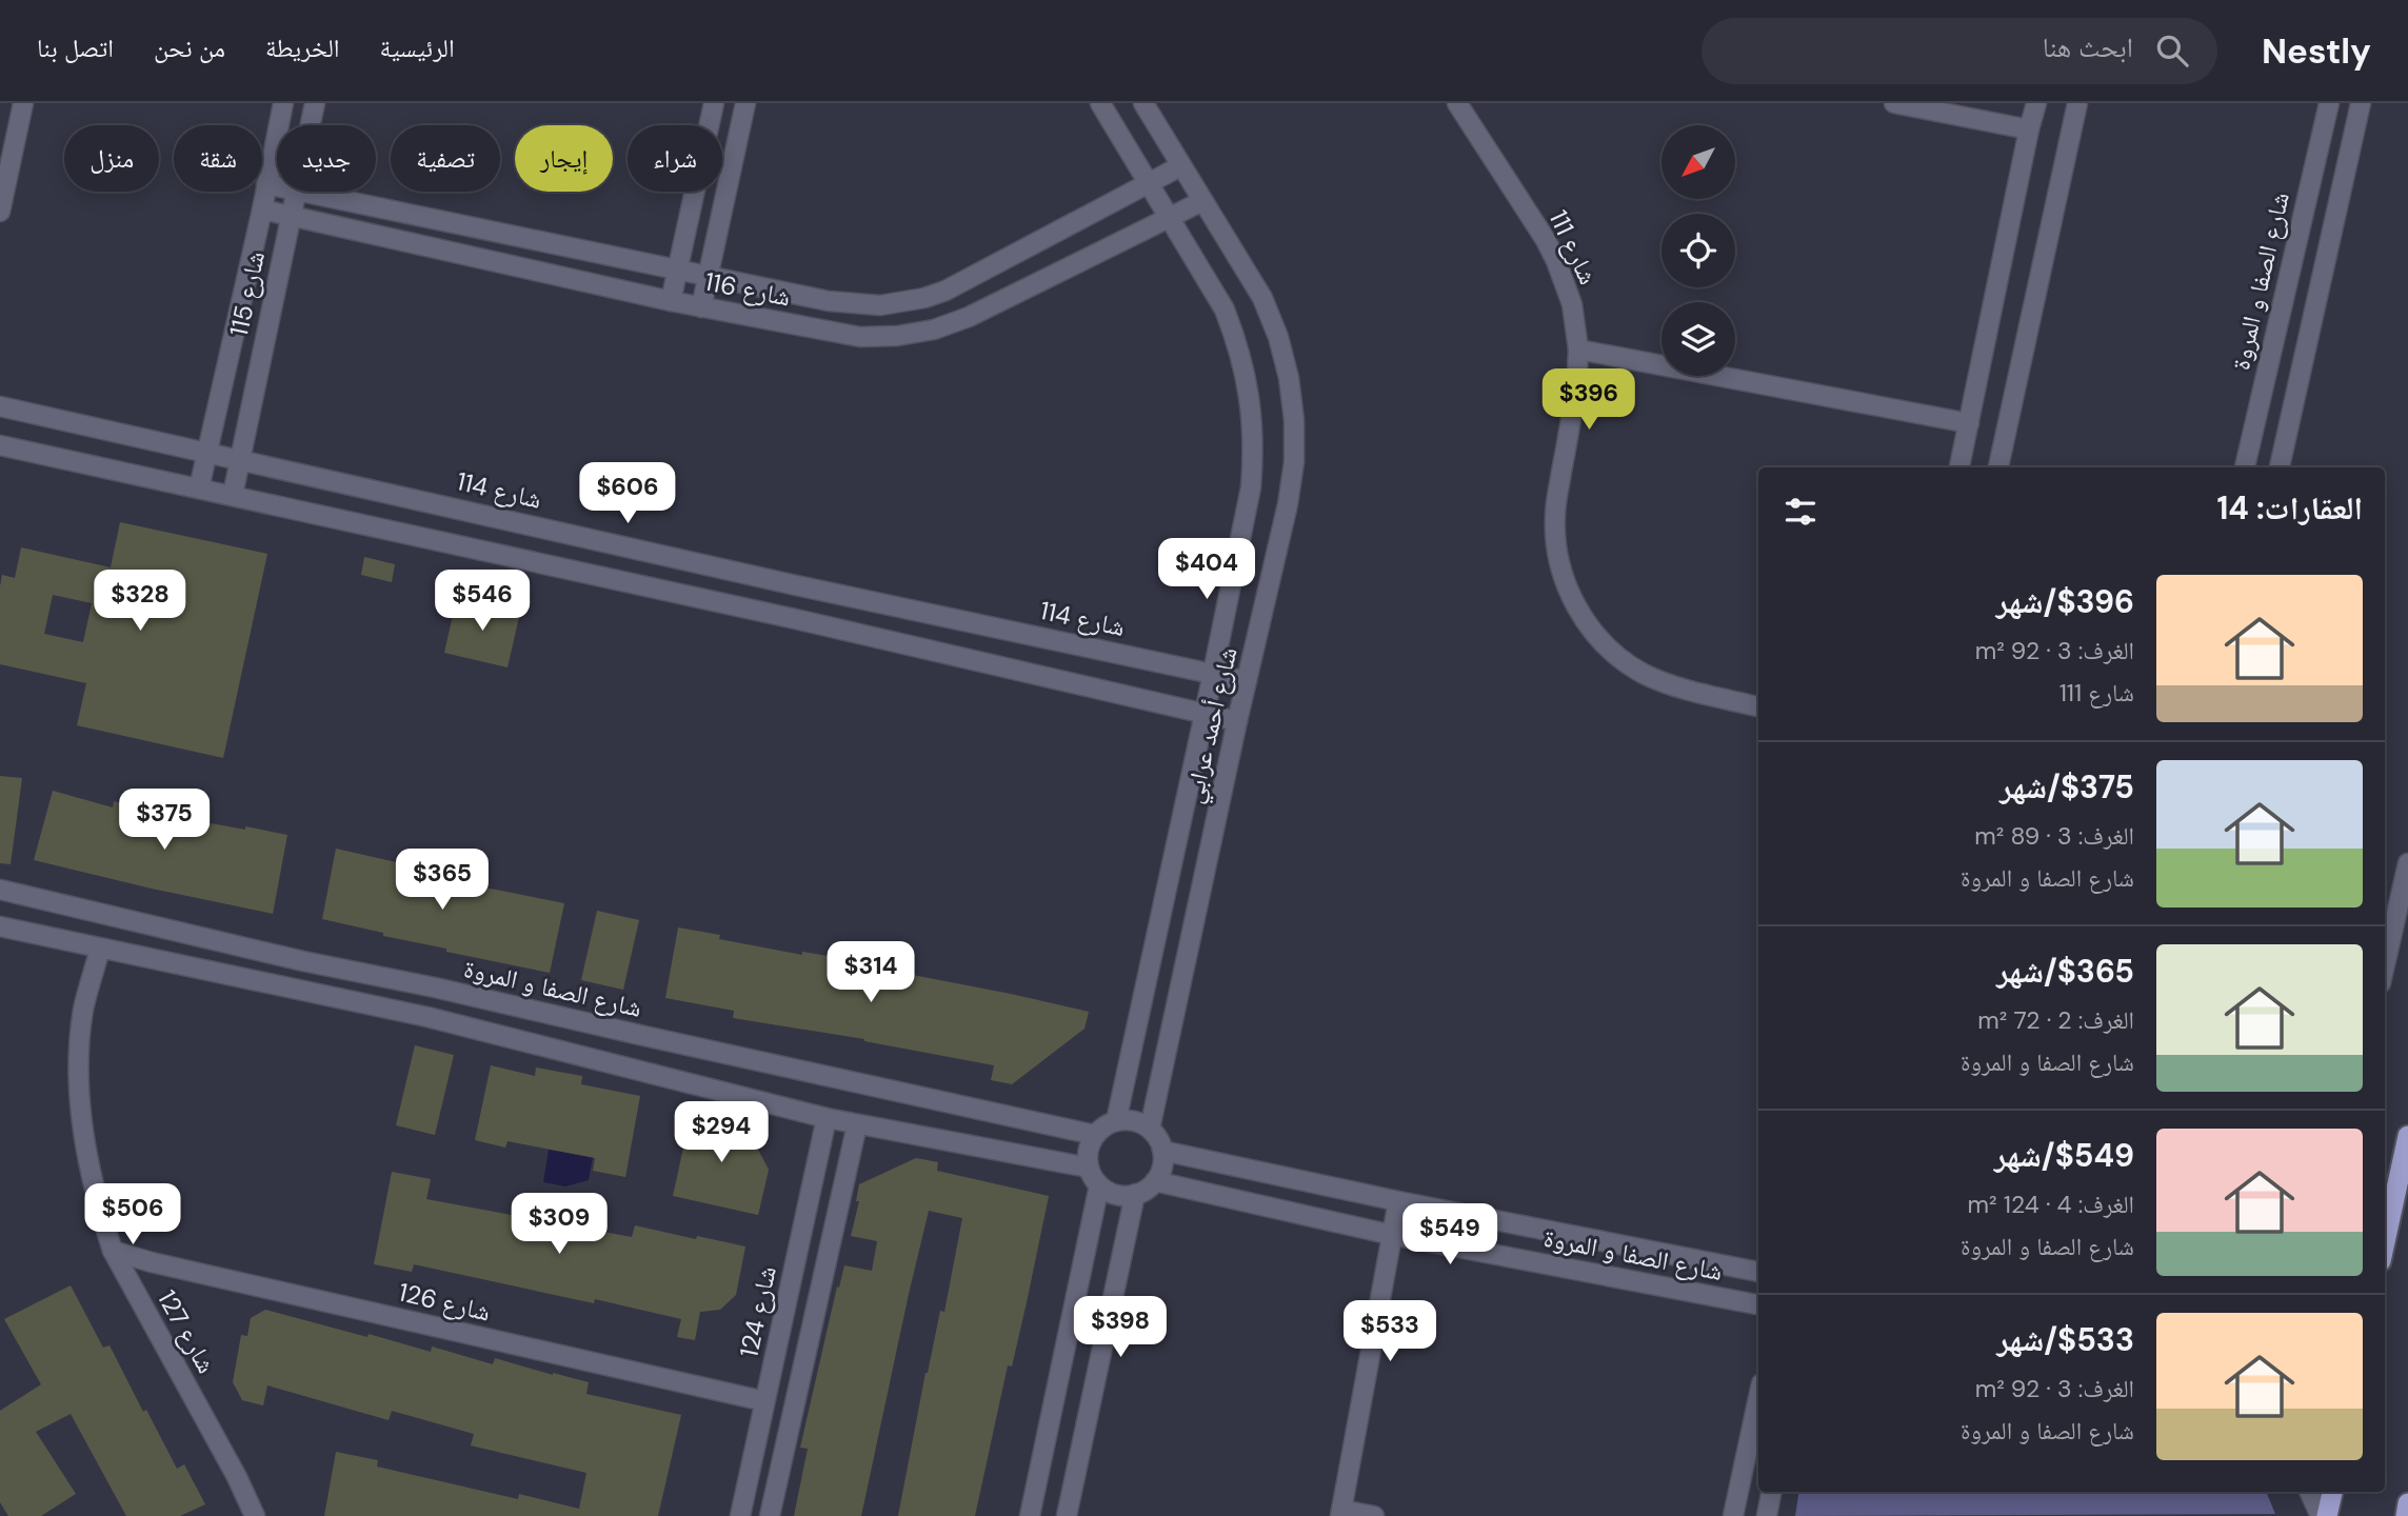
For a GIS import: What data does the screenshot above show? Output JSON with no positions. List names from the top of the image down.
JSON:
{
  "streets": {
    "street": [
      "شارع 111",
      "شارع الصفا و المروة",
      "شارع 116",
      "شارع 115",
      "شارع 114",
      "شارع أحمد عرابي",
      "شارع 126",
      "شارع 124",
      "شارع 127"
    ]
  },
  "crossings": [
    ["شارع الصفا و المروة", "شارع أحمد عرابي"],
    ["شارع 116", "شارع 115"],
    ["شارع 116", "شارع أحمد عرابي"],
    ["شارع 115", "شارع 114"],
    ["شارع 114", "شارع أحمد عرابي"],
    ["شارع 126", "شارع 124"],
    ["شارع 126", "شارع 127"]
  ],
  "north": "bottom left",
  "page": {
    "header": "Nestly",
    "search": "ابحث هنا",
    "nav": [
      "الرئيسية",
      "الخريطة",
      "من نحن",
      "اتصل بنا"
    ],
    "chip": [
      "شراء",
      "إيجار",
      "تصفية",
      "جديد",
      "شقة",
      "منزل"
    ],
    "price": [
      "$396",
      "$606",
      "$404",
      "$328",
      "$546",
      "$375",
      "$365",
      "$314",
      "$294",
      "$506",
      "$309",
      "$549",
      "$398",
      "$533"
    ],
    "heading": "العقارات: 14",
    "list": [
      {
        "name": "$396/شهر",
        "note": "الغرف: 3 · 92 m² · شارع 111"
      },
      {
        "name": "$375/شهر",
        "note": "الغرف: 3 · 89 m² · شارع الصفا و المروة"
      },
      {
        "name": "$365/شهر",
        "note": "الغرف: 2 · 72 m² · شارع الصفا و المروة"
      },
      {
        "name": "$549/شهر",
        "note": "الغرف: 4 · 124 m² · شارع الصفا و المروة"
      },
      {
        "name": "$533/شهر",
        "note": "الغرف: 3 · 92 m² · شارع الصفا و المروة"
      }
    ]
  }
}
